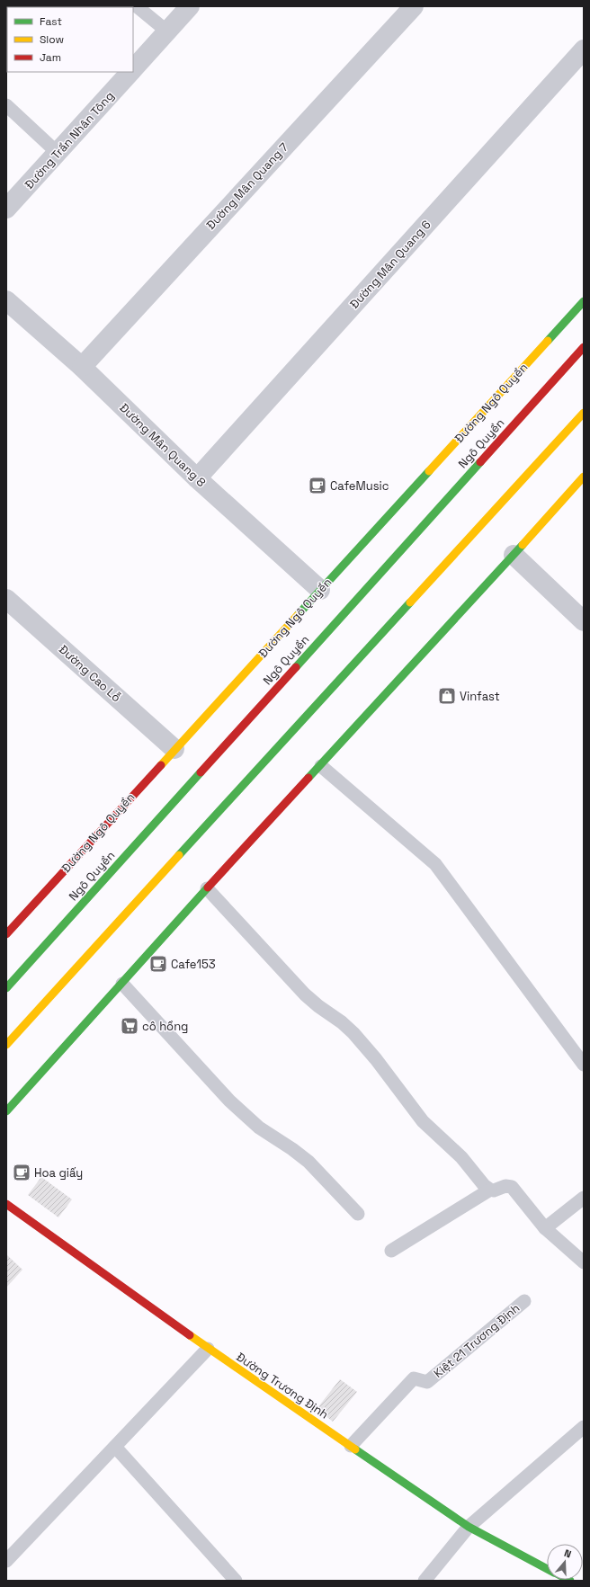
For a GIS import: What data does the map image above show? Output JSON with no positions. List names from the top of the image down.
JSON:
{
  "streets": {
    "main road": ["Đường Ngô Quyền", "Ngô Quyền", "Đường Trương Định"],
    "street": [
      "Đường Trần Nhân Tông",
      "Đường Mân Quang 7",
      "Đường Mân Quang 6",
      "Đường Mân Quang 8",
      "Đường Cao Lỗ"
    ],
    "lane": ["Kiệt 21 Trương Định"]
  },
  "crossings": [
    ["Đường Mân Quang 7", "Đường Mân Quang 8"],
    ["Đường Mân Quang 6", "Đường Mân Quang 8"],
    ["Đường Ngô Quyền", "Đường Mân Quang 8"],
    ["Đường Ngô Quyền", "Đường Cao Lỗ"],
    ["Kiệt 21 Trương Định", "Đường Trương Định"]
  ],
  "places": {
    "cafe": ["CafeMusic", "Cafe153", "Hoa giấy"],
    "shop": ["Vinfast"],
    "supermarket": ["cô hồng"]
  },
  "legend": ["Fast", "Slow", "Jam"],
  "north": "top"
}
